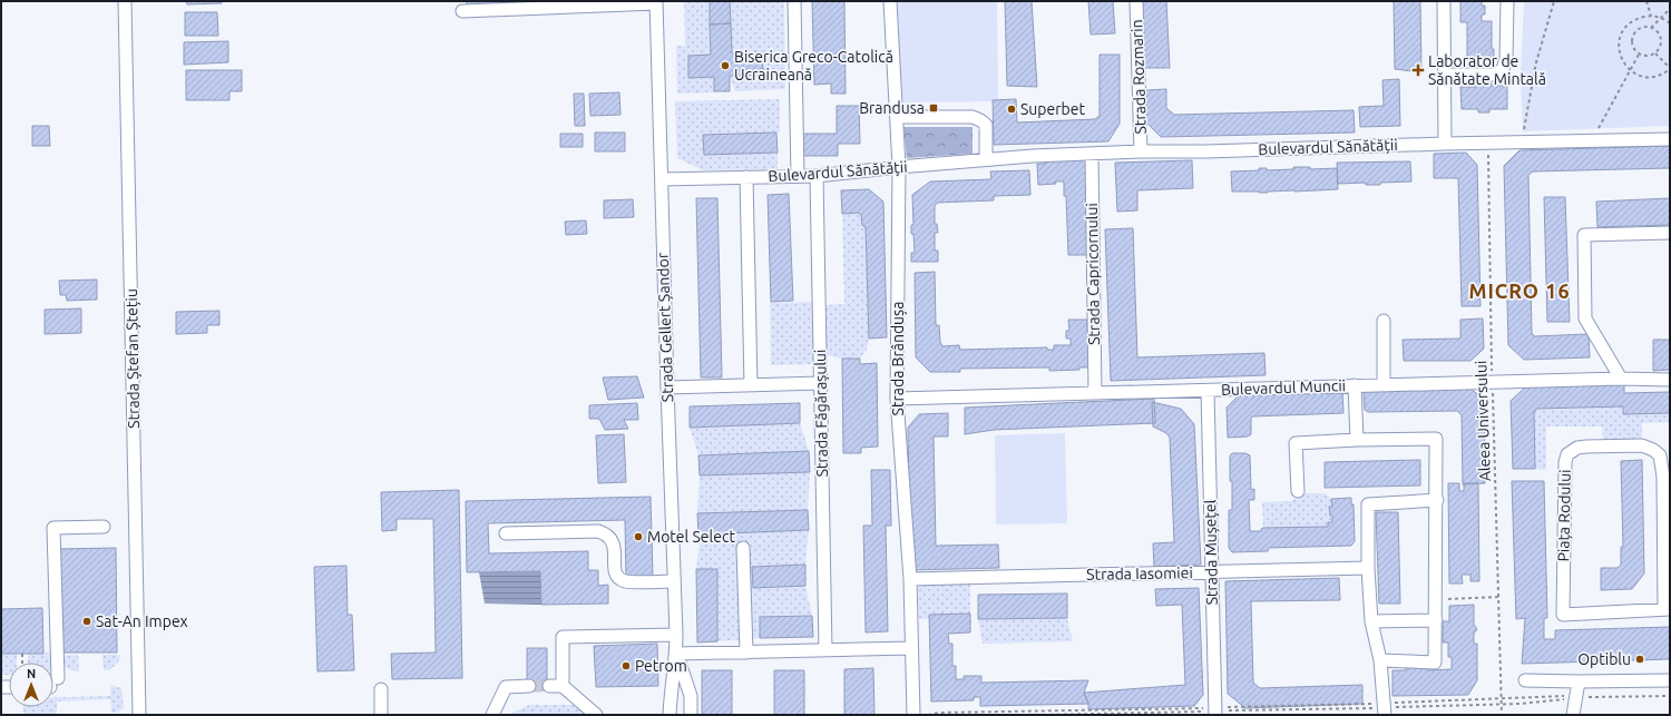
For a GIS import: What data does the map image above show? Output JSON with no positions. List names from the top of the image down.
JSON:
{
  "streets": {
    "street": [
      "Strada Rozmarin",
      "Bulevardul Sănătății",
      "Strada Capricornului",
      "Strada Gellert Șandor",
      "Strada Ștefan Ștețiu",
      "Strada Brândușa",
      "Bulevardul Muncii",
      "Strada Făgărașului",
      "Piața Rodului",
      "Strada Mușețel",
      "Strada Iasomiei"
    ],
    "path": ["Aleea Universului"]
  },
  "crossings": [
    ["Strada Rozmarin", "Bulevardul Sănătății"],
    ["Bulevardul Sănătății", "Strada Capricornului"],
    ["Bulevardul Sănătății", "Strada Gellert Șandor"],
    ["Bulevardul Sănătății", "Strada Brândușa"],
    ["Bulevardul Sănătății", "Strada Făgărașului"],
    ["Bulevardul Sănătății", "Aleea Universului"],
    ["Strada Capricornului", "Bulevardul Muncii"],
    ["Strada Brândușa", "Bulevardul Muncii"],
    ["Strada Brândușa", "Strada Iasomiei"],
    ["Bulevardul Muncii", "Aleea Universului"],
    ["Bulevardul Muncii", "Strada Mușețel"],
    ["Strada Mușețel", "Strada Iasomiei"]
  ],
  "districts": ["MICRO 16"],
  "places": {
    "other": [
      "Biserica Greco-Catolică Ucraineană",
      "Superbet",
      "Motel Select",
      "Sat-An Impex",
      "Optiblu",
      "Petrom"
    ],
    "health": ["Laborator de Sănătate Mintală"],
    "transit": ["Brandusa"]
  },
  "north": "top"
}
